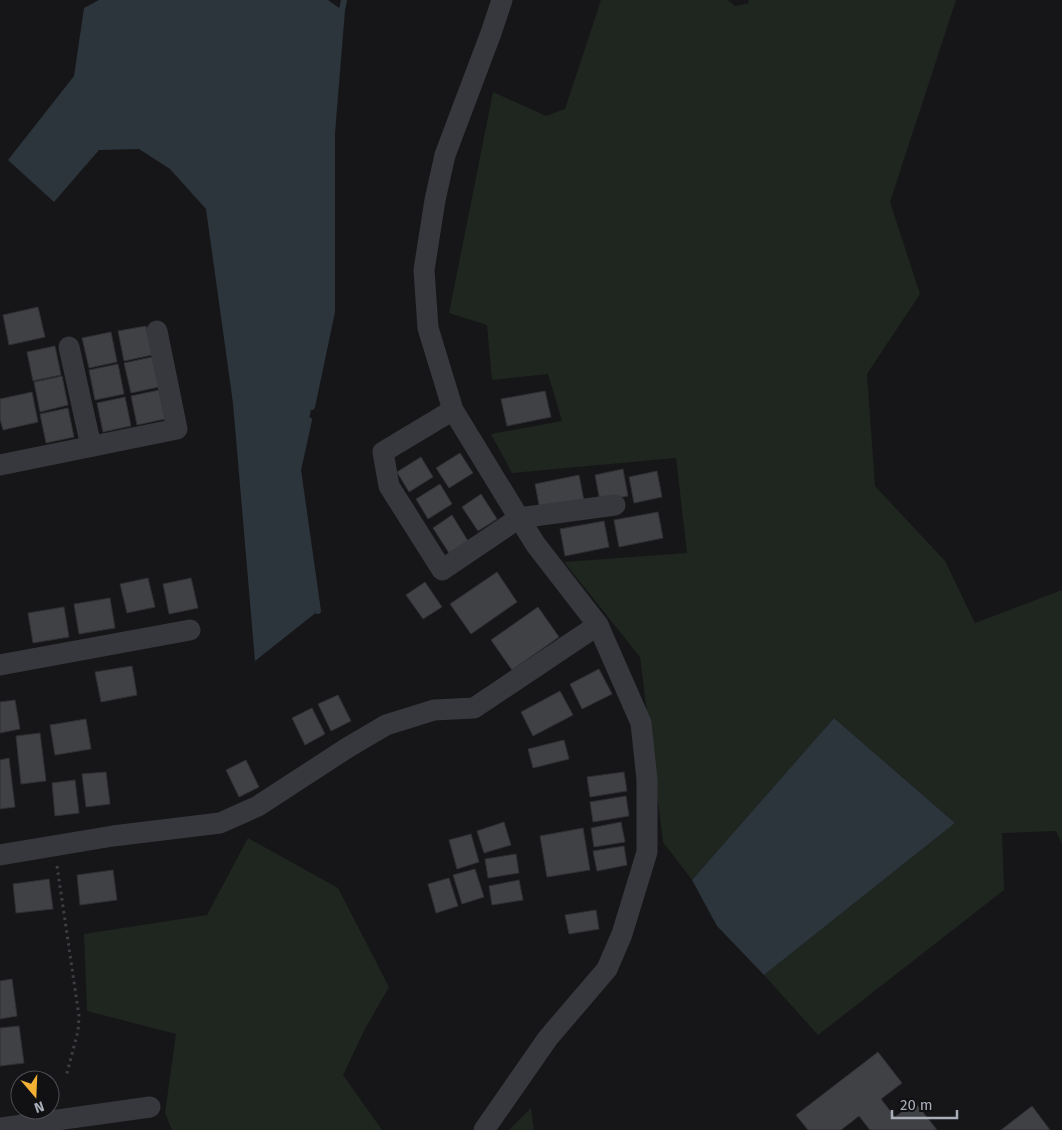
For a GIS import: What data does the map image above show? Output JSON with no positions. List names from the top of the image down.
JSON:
{
  "scale_bar": "20 m",
  "north": "bottom"
}
